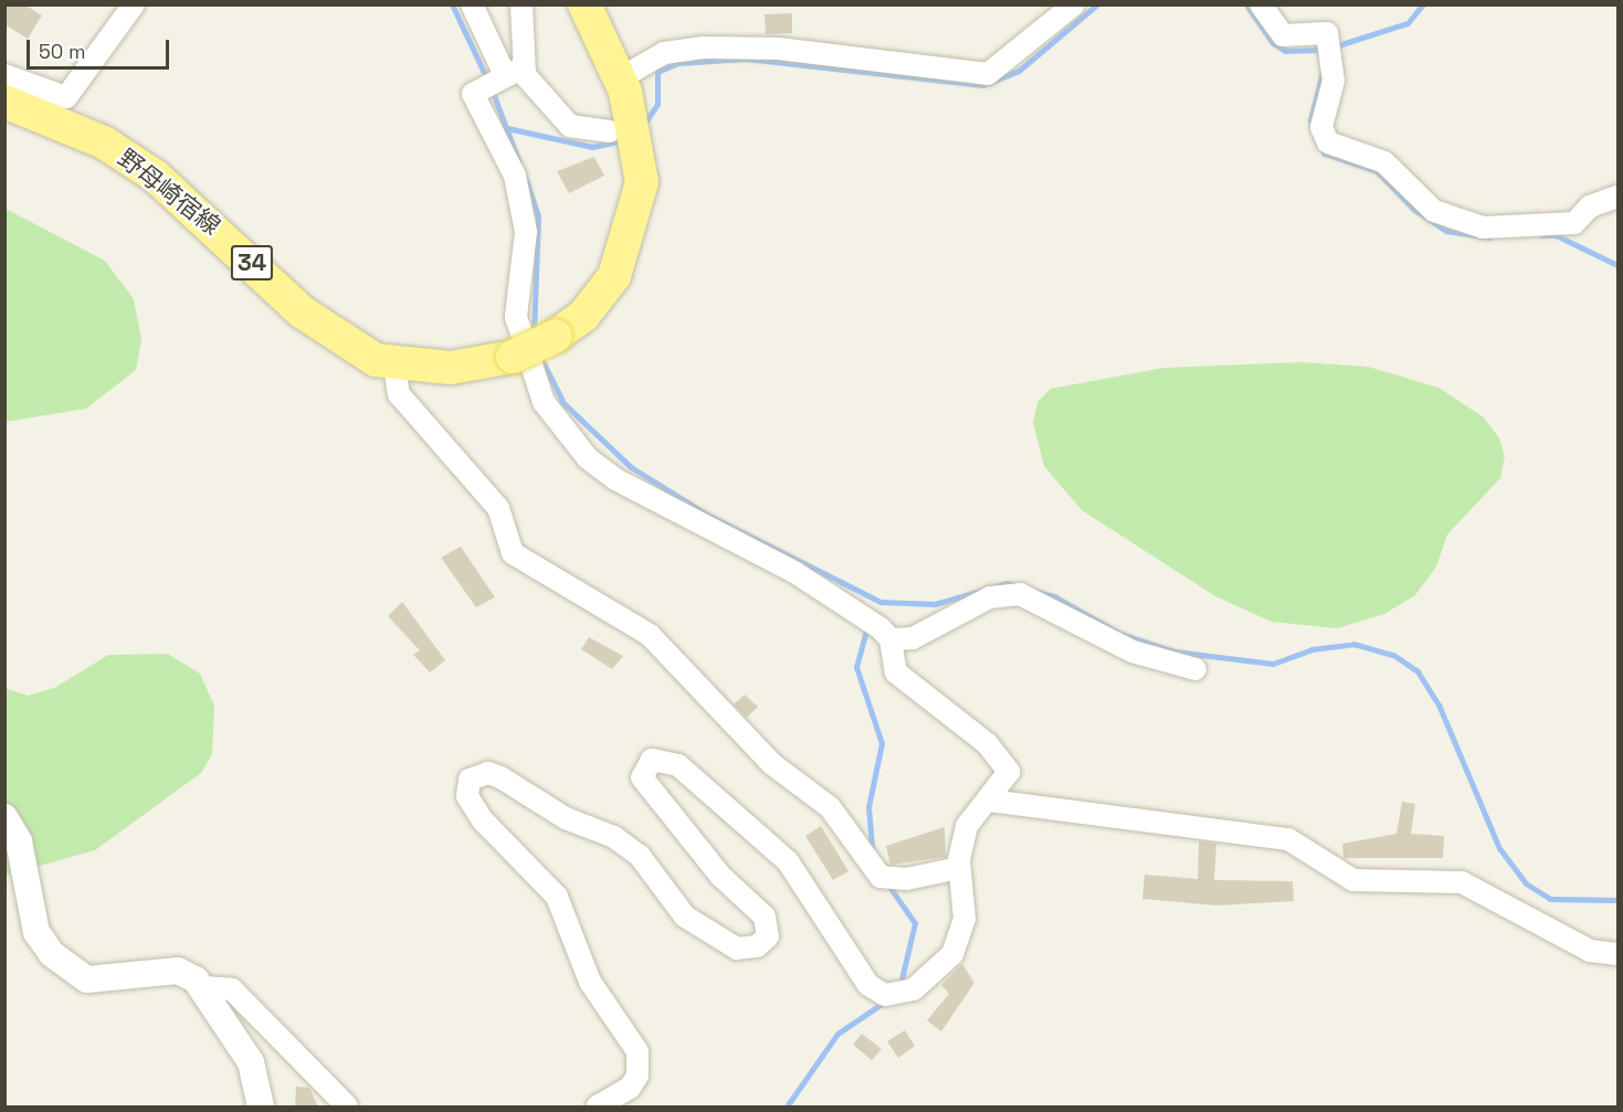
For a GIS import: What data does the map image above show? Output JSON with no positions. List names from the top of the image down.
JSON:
{
  "streets": {
    "main road": ["野母崎宿線", "34"]
  },
  "scale_bar": "50 m"
}
